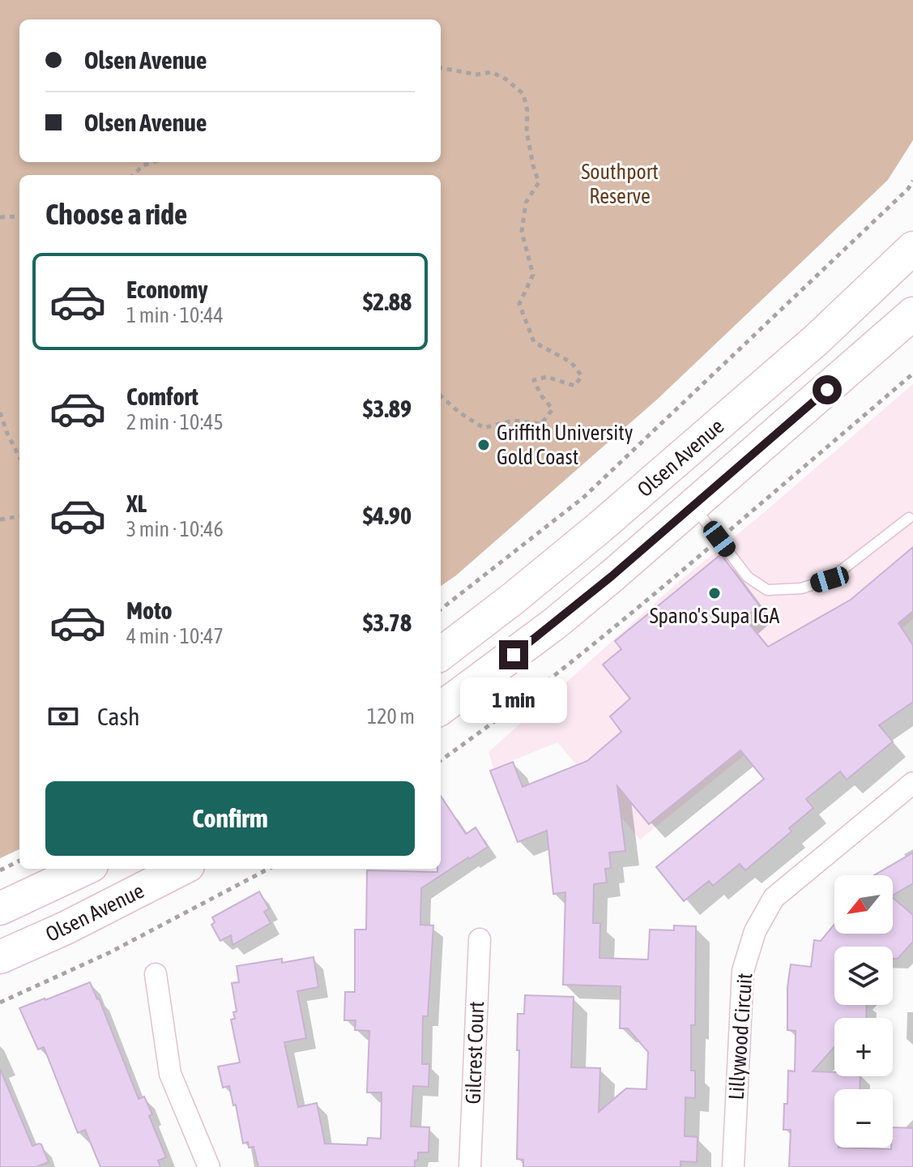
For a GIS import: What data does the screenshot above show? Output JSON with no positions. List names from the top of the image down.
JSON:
{
  "streets": {
    "main road": ["Olsen Avenue"],
    "street": ["Lillywood Circuit", "Gilcrest Court"]
  },
  "parks": ["Southport Reserve"],
  "places": ["Griffith University Gold Coast", "Spano's Supa IGA"],
  "north": "bottom left",
  "page": {
    "banner": ["Olsen Avenue", "Olsen Avenue"],
    "heading": "Choose a ride",
    "list": [
      {
        "name": "Economy",
        "note": "1 min · 10:44",
        "value": "$2.88"
      },
      {
        "name": "Comfort",
        "note": "2 min · 10:45",
        "value": "$3.89"
      },
      {
        "name": "XL",
        "note": "3 min · 10:46",
        "value": "$4.90"
      },
      {
        "name": "Moto",
        "note": "4 min · 10:47",
        "value": "$3.78"
      }
    ],
    "bubble": "1 min",
    "pay": ["Cash", "120 m"],
    "buttons": "Confirm",
    "map_buttons": ["+", "−"]
  }
}
